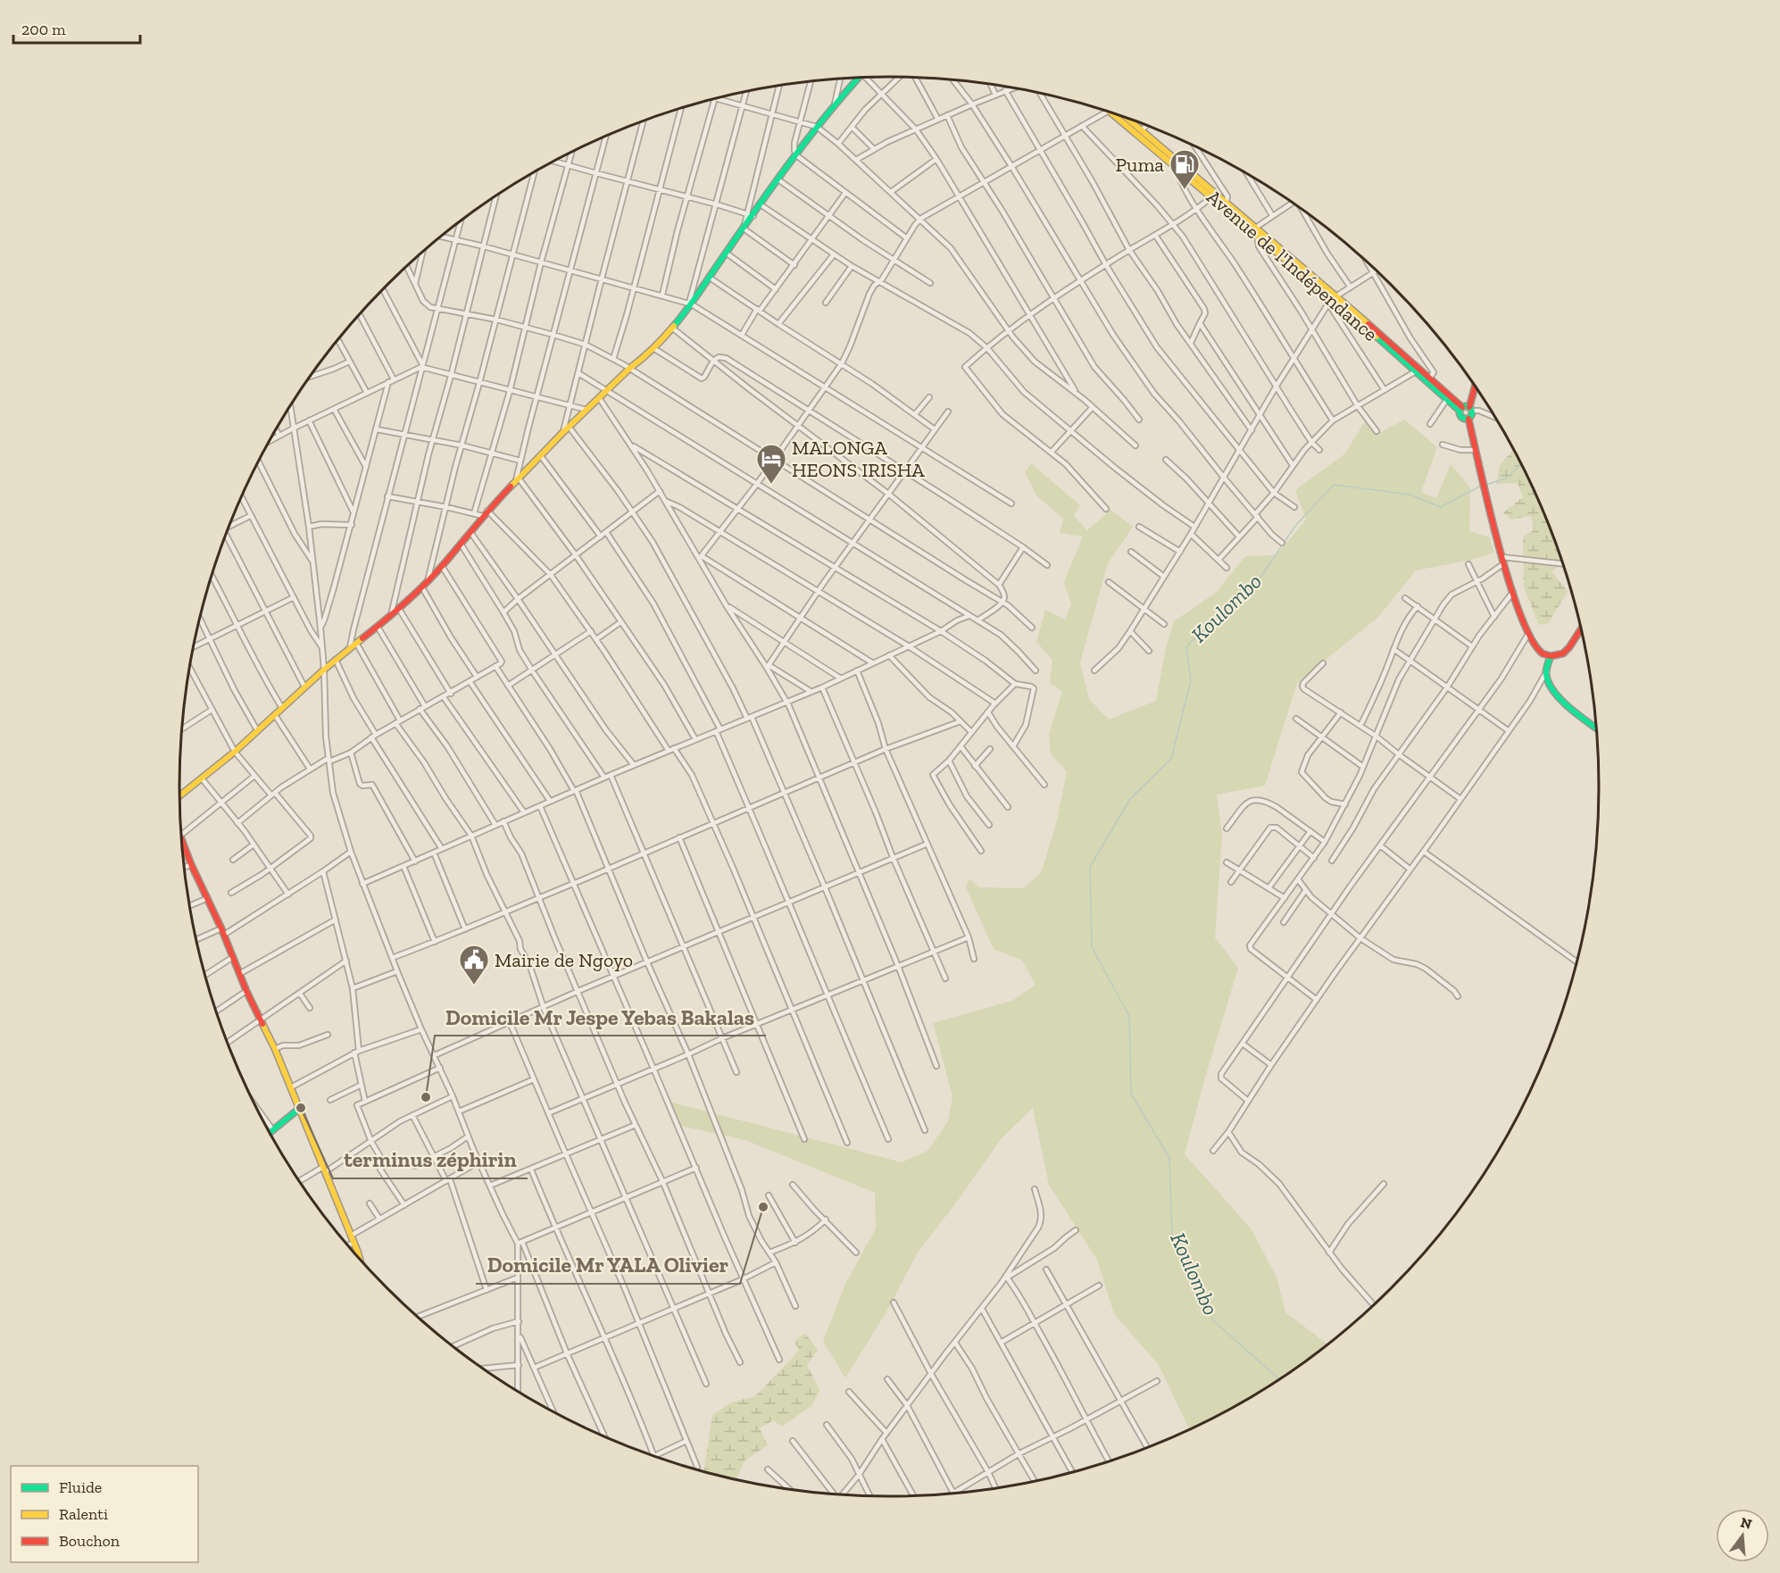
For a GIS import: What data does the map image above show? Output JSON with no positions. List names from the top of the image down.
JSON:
{
  "streets": {
    "street": ["Avenue de l'Indépendance"]
  },
  "water": ["Koulombo"],
  "places": {
    "fuel station": ["Puma"],
    "hotel": ["MALONGA HEONS IRISHA"],
    "public building": ["Mairie de Ngoyo"],
    "other": ["Domicile Mr Jespe Yebas Bakalas", "terminus zéphirin", "Domicile Mr YALA Olivier"]
  },
  "legend": ["Fluide", "Ralenti", "Bouchon"],
  "scale_bar": "200 m",
  "north": "top"
}
